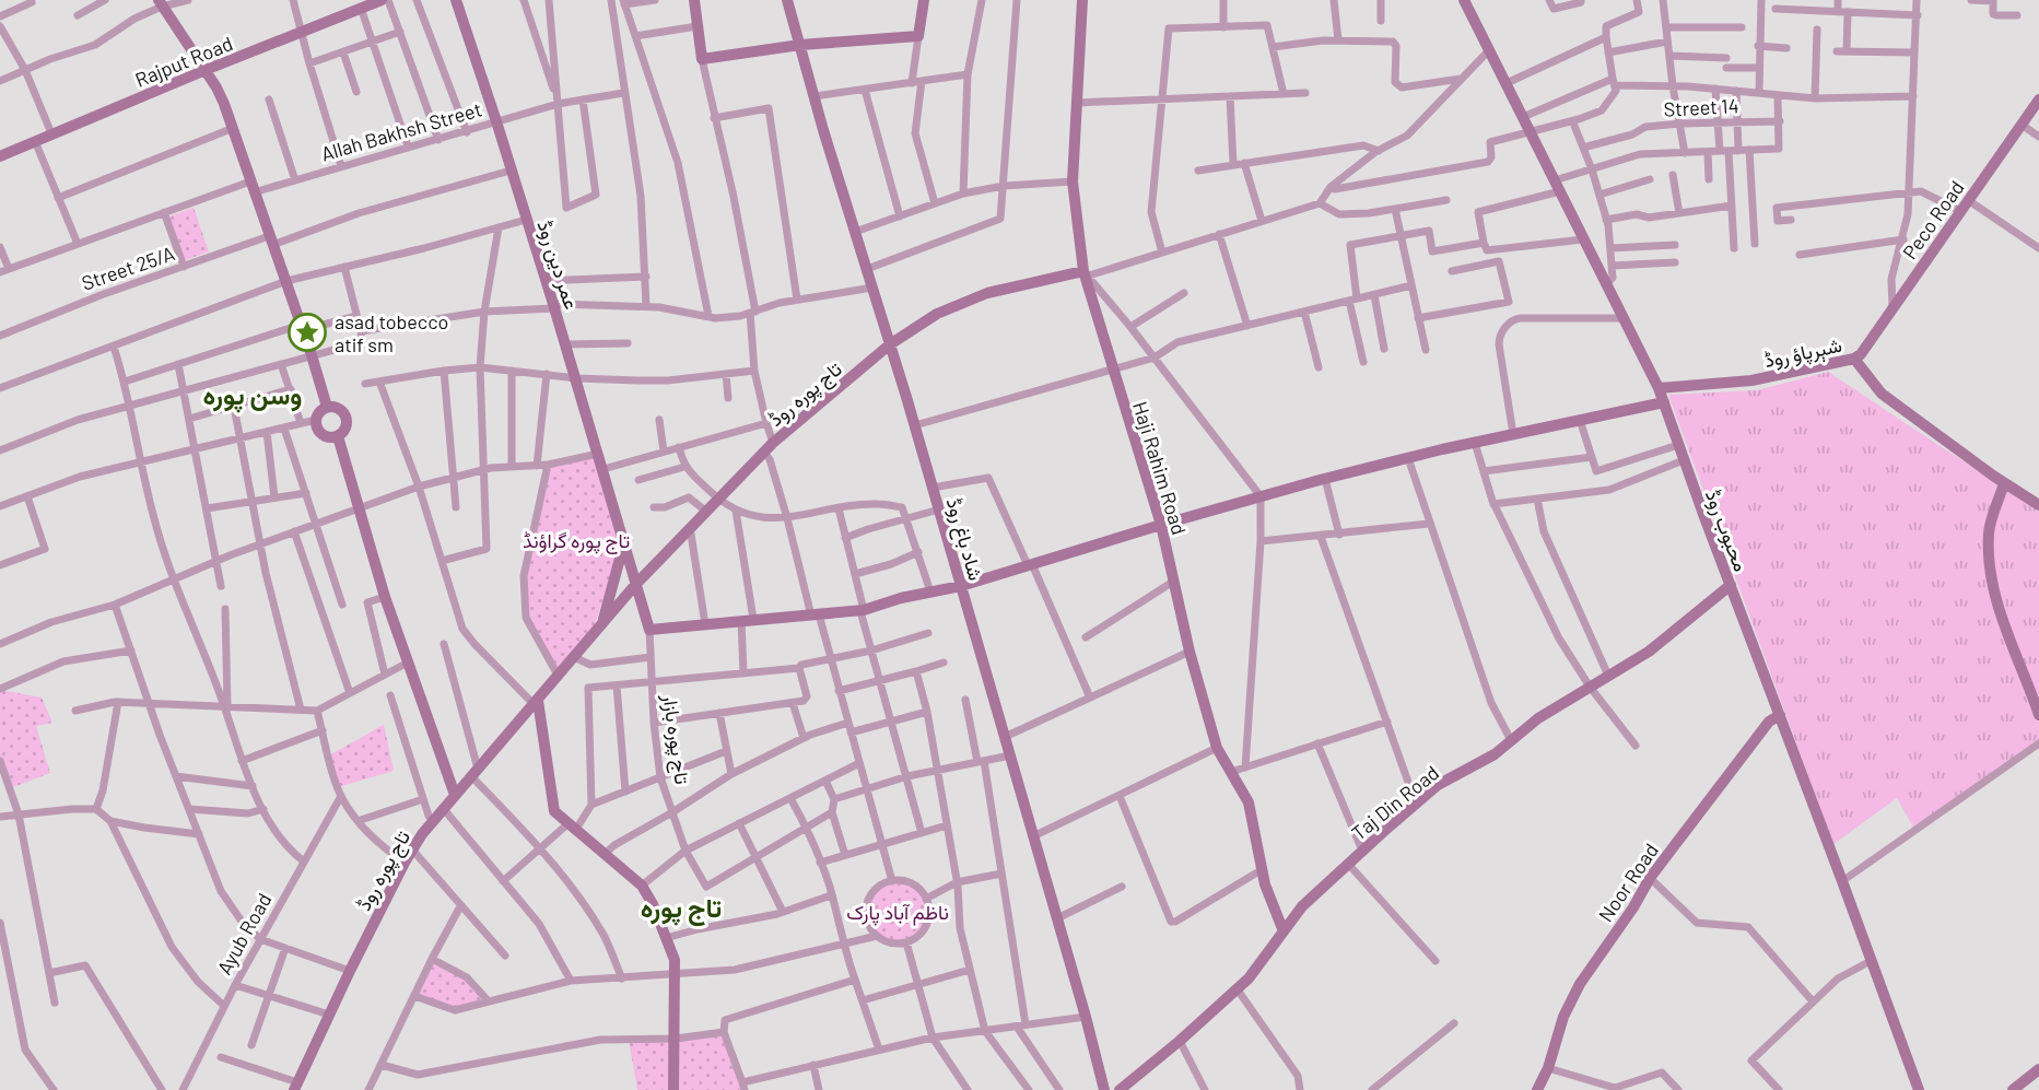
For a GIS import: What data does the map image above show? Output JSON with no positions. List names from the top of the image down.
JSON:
{
  "streets": {
    "main road": [
      "Rajput Road",
      "Peco Road",
      "عمر دین روڈ",
      "شېرپاؤ روڈ",
      "تاج پورہ روڈ",
      "Haji Rahim Road",
      "محبوب روڈ",
      "شاد باغ روڈ",
      "Taj Din Road",
      "Noor Road"
    ],
    "street": [
      "Street 14",
      "Allah Bakhsh Street",
      "Street 25/A",
      "تاج پورہ بازار",
      "Ayub Road"
    ]
  },
  "crossings": [
    ["Allah Bakhsh Street", "عمر دین روڈ"],
    ["Peco Road", "شېرپاؤ روڈ"],
    ["عمر دین روڈ", "Street 25/A"],
    ["عمر دین روڈ", "تاج پورہ روڈ"],
    ["عمر دین روڈ", "تاج پورہ بازار"],
    ["شېرپاؤ روڈ", "محبوب روڈ"],
    ["تاج پورہ روڈ", "Haji Rahim Road"],
    ["تاج پورہ روڈ", "شاد باغ روڈ"],
    ["Haji Rahim Road", "Taj Din Road"],
    ["محبوب روڈ", "Taj Din Road"],
    ["محبوب روڈ", "Noor Road"]
  ],
  "districts": ["وسن پورہ", "تاج پورہ"],
  "parks": ["تاج پورہ گراؤنڈ", "ناظم آباد پارک"],
  "places": {
    "place": ["asad tobecco atif sm"]
  }
}
